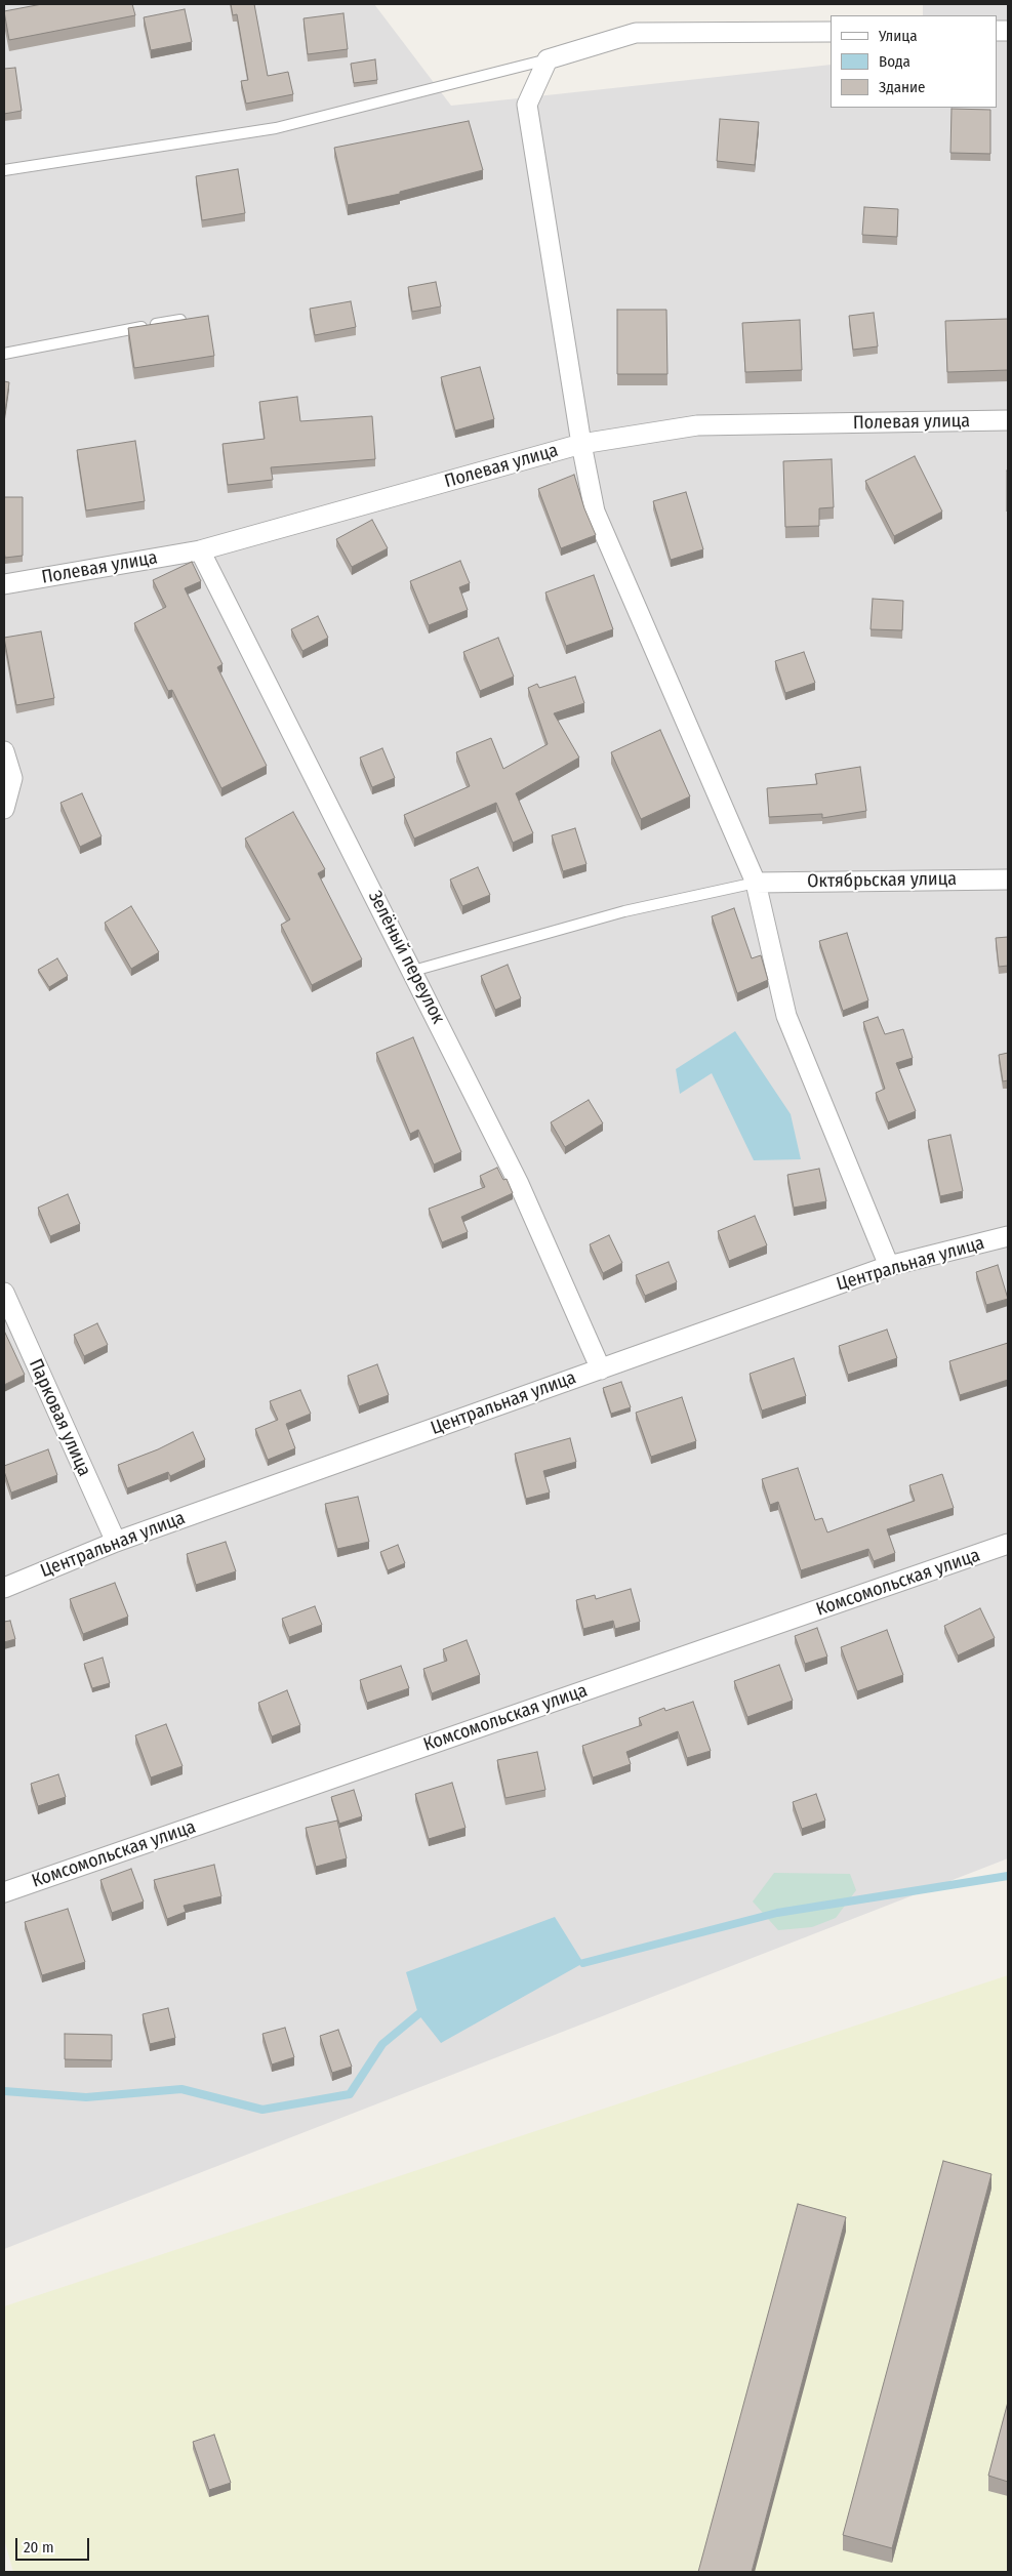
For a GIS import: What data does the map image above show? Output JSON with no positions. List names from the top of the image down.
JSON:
{
  "streets": {
    "street": [
      "Полевая улица",
      "Октябрьская улица",
      "Зелёный переулок",
      "Центральная улица",
      "Парковая улица",
      "Комсомольская улица"
    ]
  },
  "crossings": [
    ["Полевая улица", "Зелёный переулок"],
    ["Зелёный переулок", "Центральная улица"],
    ["Центральная улица", "Парковая улица"]
  ],
  "legend": ["Улица", "Вода", "Здание"],
  "scale_bar": "20 m"
}
